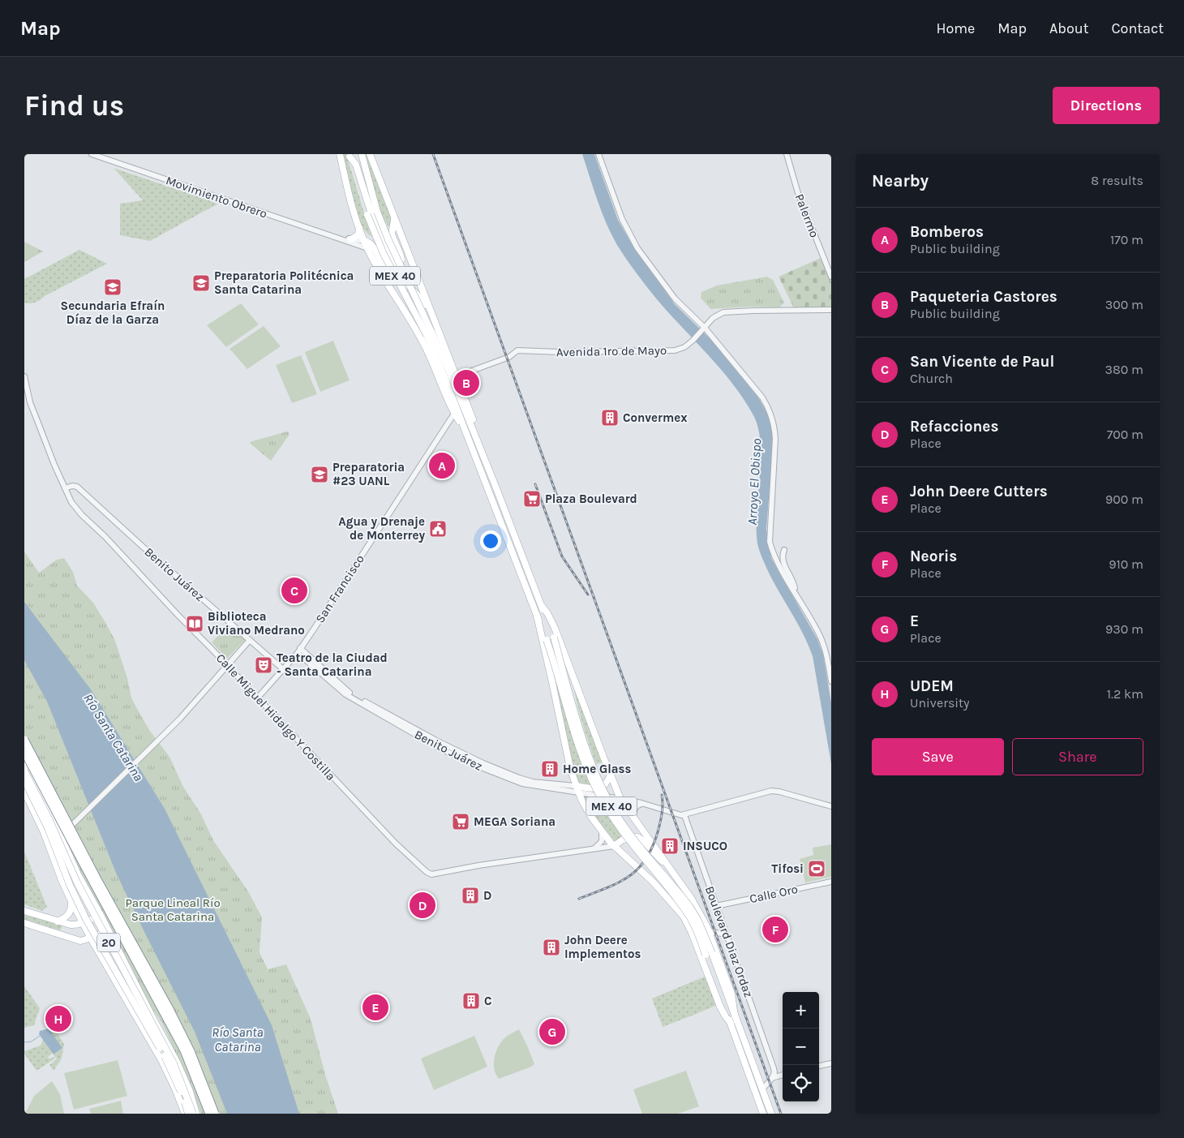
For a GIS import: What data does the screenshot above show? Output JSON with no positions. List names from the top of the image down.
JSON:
{
  "streets": {
    "main road": ["MEX 40", "20"],
    "street": [
      "Movimiento Obrero",
      "Palermo",
      "Avenida 1ro de Mayo",
      "Benito Juárez",
      "San Francisco",
      "Calle Miguel Hidalgo Y Costilla",
      "Calle Oro",
      "Boulevard Diaz Ordaz"
    ]
  },
  "crossings": [
    ["Benito Juárez", "San Francisco"],
    ["Benito Juárez", "Calle Miguel Hidalgo Y Costilla"],
    ["San Francisco", "Calle Miguel Hidalgo Y Costilla"],
    ["Calle Oro", "Boulevard Diaz Ordaz"]
  ],
  "water": ["Arroyo El Obispo", "Río Santa Catarina"],
  "parks": ["Parque Lineal Río Santa Catarina"],
  "places": {
    "school or university": ["Preparatoria Politécnica Santa Catarina", "Secundaria Efraín Díaz de la Garza", "Preparatoria #23 UANL"],
    "building": [
      "Convermex",
      "Home Glass",
      "INSUCO",
      "D",
      "John Deere Implementos",
      "C"
    ],
    "supermarket": ["Plaza Boulevard", "MEGA Soriana"],
    "public building": ["Agua y Drenaje de Monterrey"],
    "library": ["Biblioteca Viviano Medrano"],
    "theatre": ["Teatro de la Ciudad - Santa Catarina"],
    "sports": ["Tifosi"]
  },
  "page": {
    "header": "Map",
    "nav": [
      "Home",
      "Map",
      "About",
      "Contact"
    ],
    "buttons": [
      "Directions",
      ["Save", "Share"]
    ],
    "title": "Find us",
    "heading": ["Nearby", "8 results"],
    "list": [
      {
        "mark": "A",
        "name": "Bomberos",
        "note": "Public building",
        "value": "170 m"
      },
      {
        "mark": "B",
        "name": "Paqueteria Castores",
        "note": "Public building",
        "value": "300 m"
      },
      {
        "mark": "C",
        "name": "San Vicente de Paul",
        "note": "Church",
        "value": "380 m"
      },
      {
        "mark": "D",
        "name": "Refacciones",
        "note": "Place",
        "value": "700 m"
      },
      {
        "mark": "E",
        "name": "John Deere Cutters",
        "note": "Place",
        "value": "900 m"
      },
      {
        "mark": "F",
        "name": "Neoris",
        "note": "Place",
        "value": "910 m"
      },
      {
        "mark": "G",
        "name": "E",
        "note": "Place",
        "value": "930 m"
      },
      {
        "mark": "H",
        "name": "UDEM",
        "note": "University",
        "value": "1.2 km"
      }
    ],
    "pins": [
      "B",
      "A",
      "C",
      "D",
      "F",
      "E",
      "H",
      "G"
    ],
    "map_buttons": ["+", "−"]
  }
}
